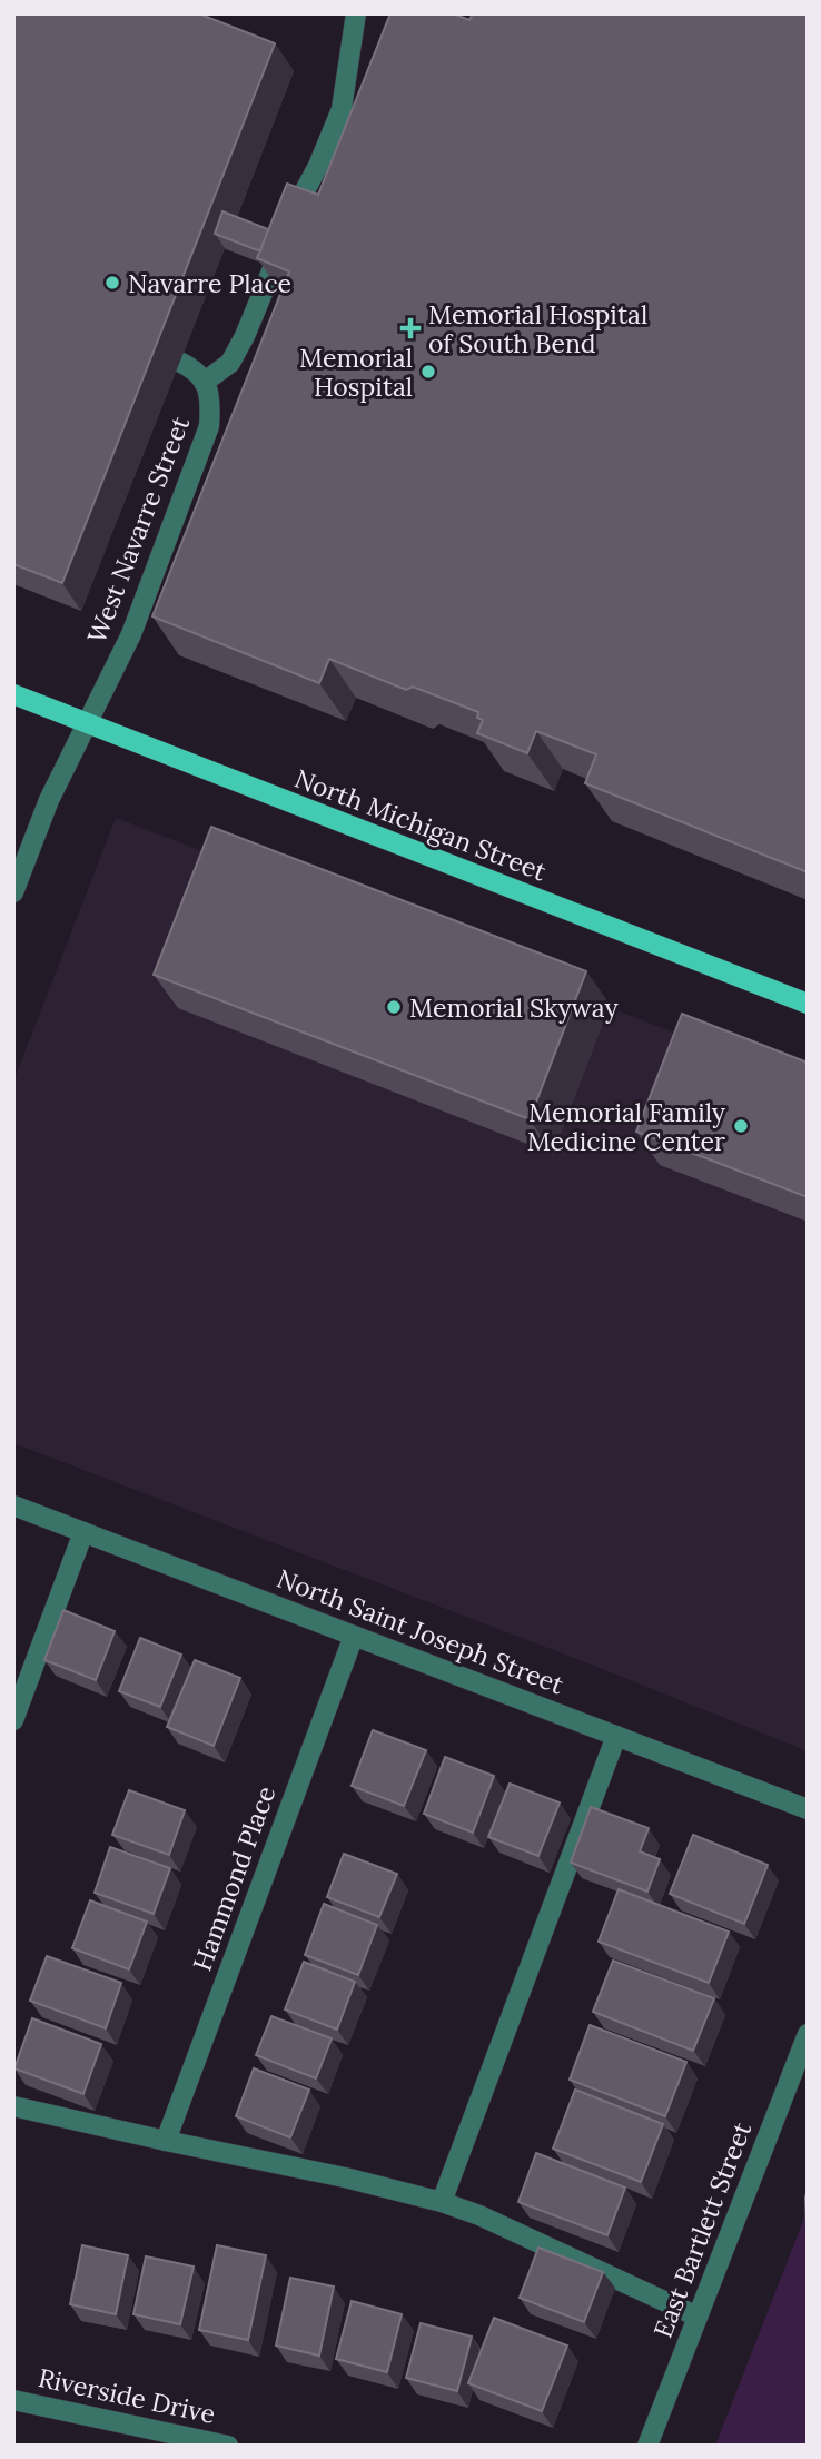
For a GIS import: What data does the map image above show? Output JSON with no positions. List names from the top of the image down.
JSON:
{
  "streets": {
    "main road": ["North Michigan Street"],
    "street": [
      "West Navarre Street",
      "North Saint Joseph Street",
      "Hammond Place",
      "East Bartlett Street",
      "Riverside Drive"
    ]
  },
  "crossings": [
    ["West Navarre Street", "North Michigan Street"],
    ["North Saint Joseph Street", "Hammond Place"]
  ],
  "places": {
    "other": [
      "Navarre Place",
      "Memorial Hospital",
      "Memorial Skyway",
      "Memorial Family Medicine Center"
    ],
    "health": ["Memorial Hospital of South Bend"]
  }
}
